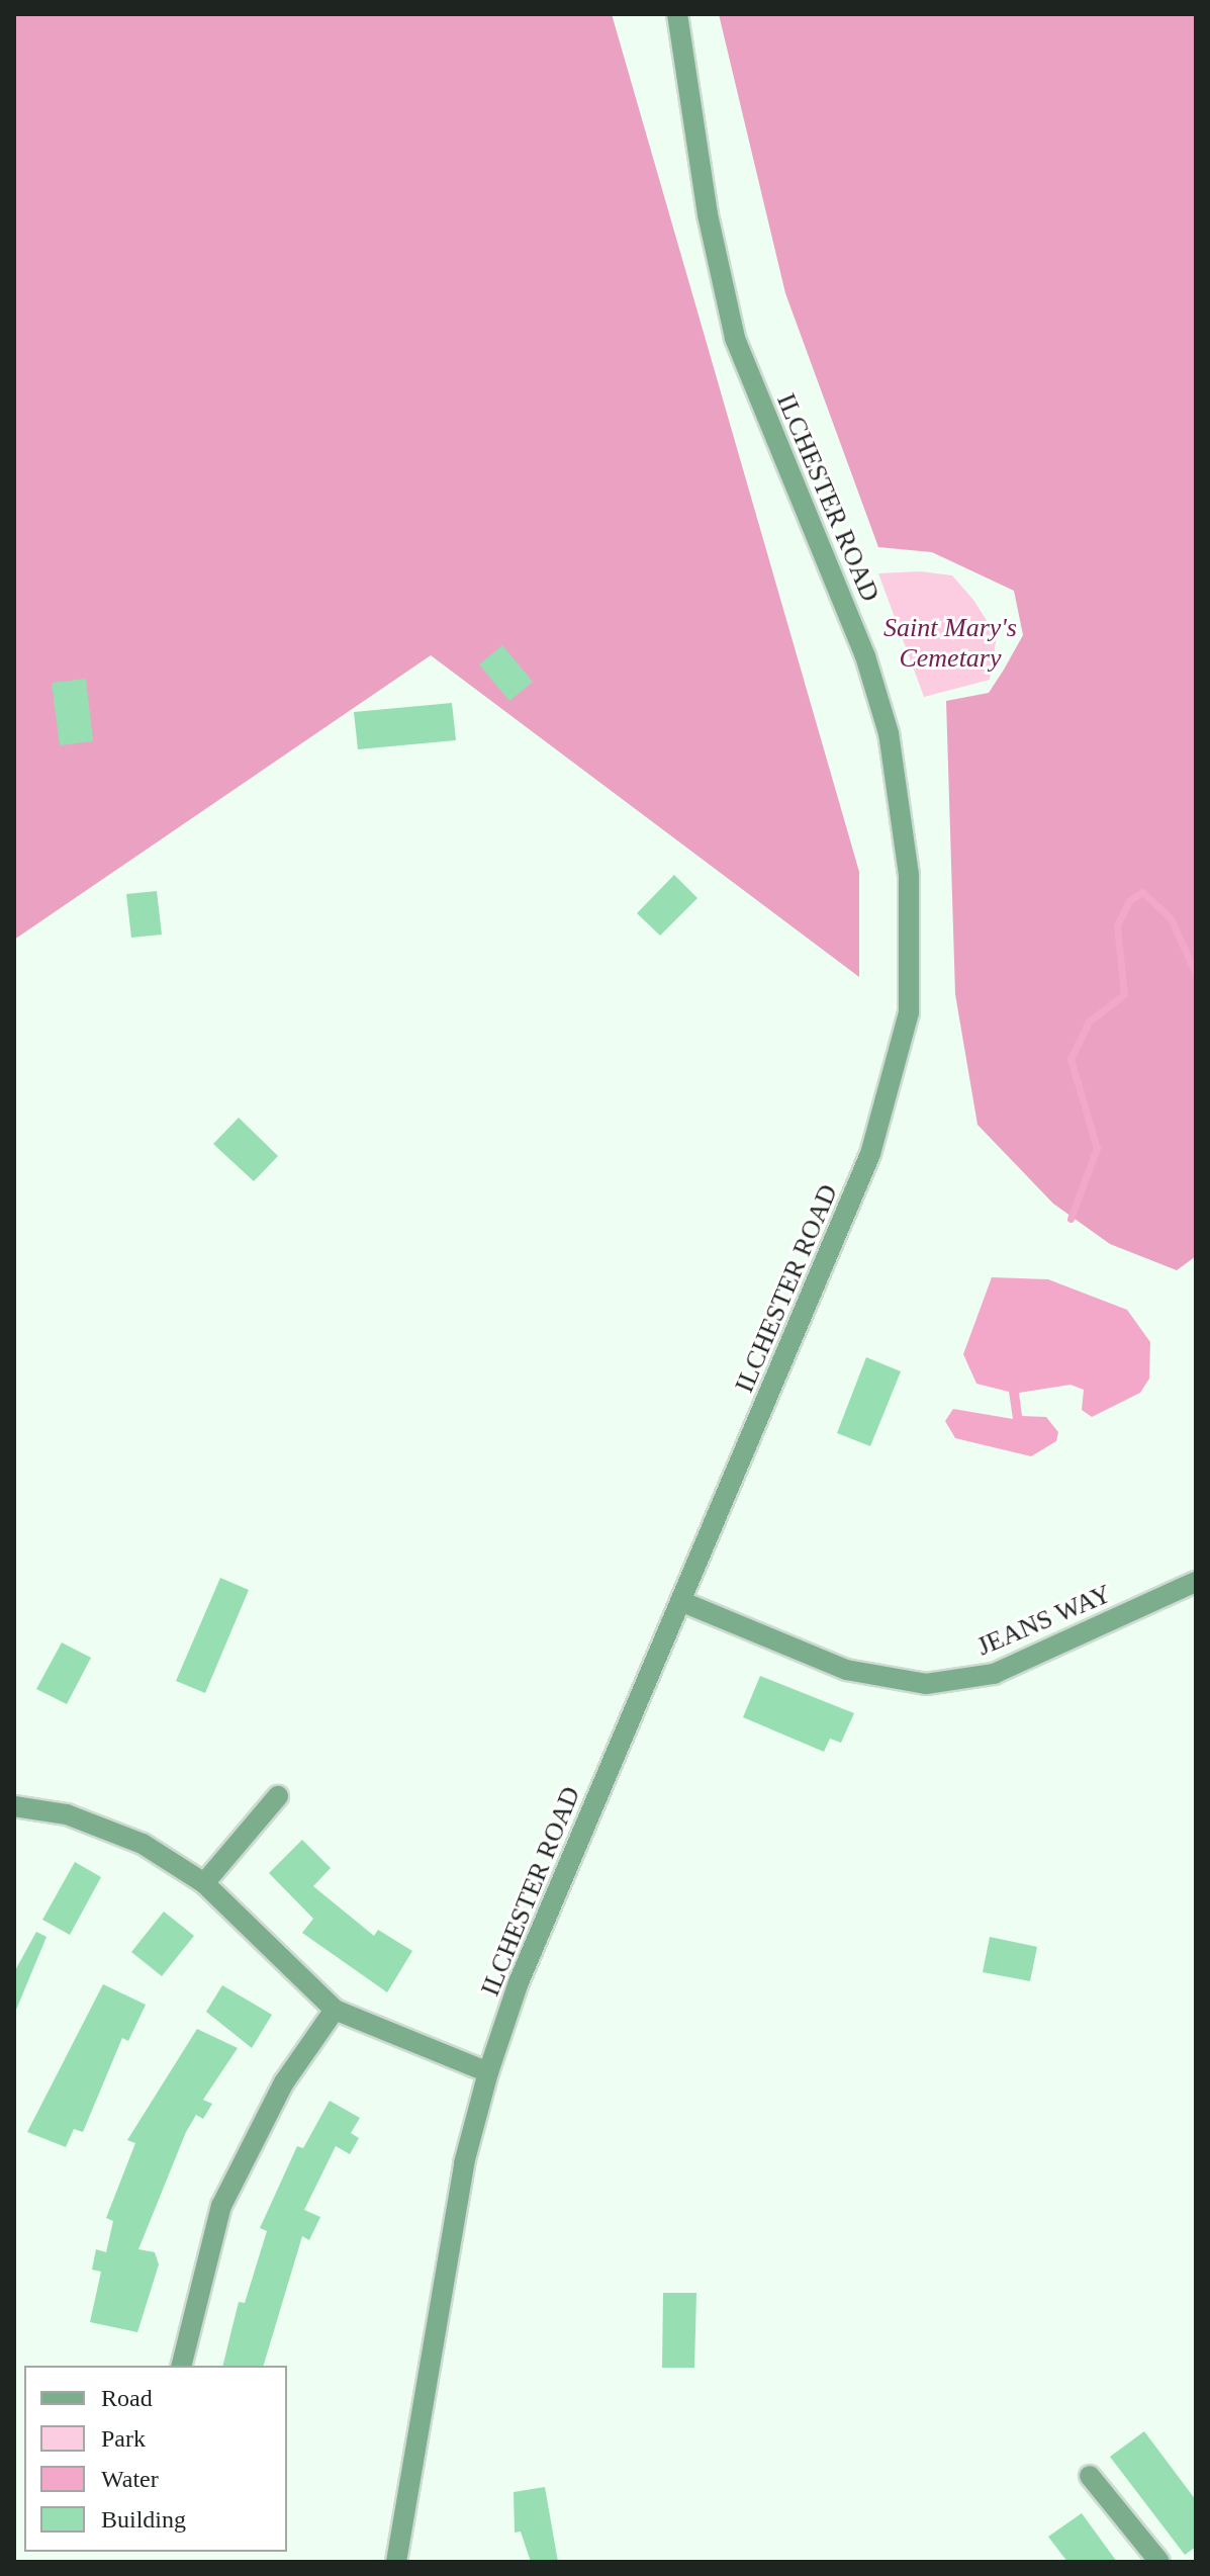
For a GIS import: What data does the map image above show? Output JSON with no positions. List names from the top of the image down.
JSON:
{
  "streets": {
    "street": ["ILCHESTER ROAD", "JEANS WAY"]
  },
  "crossings": [
    ["ILCHESTER ROAD", "JEANS WAY"]
  ],
  "parks": ["Saint Mary's Cemetary"],
  "legend": [
    "Road",
    "Park",
    "Water",
    "Building"
  ]
}
